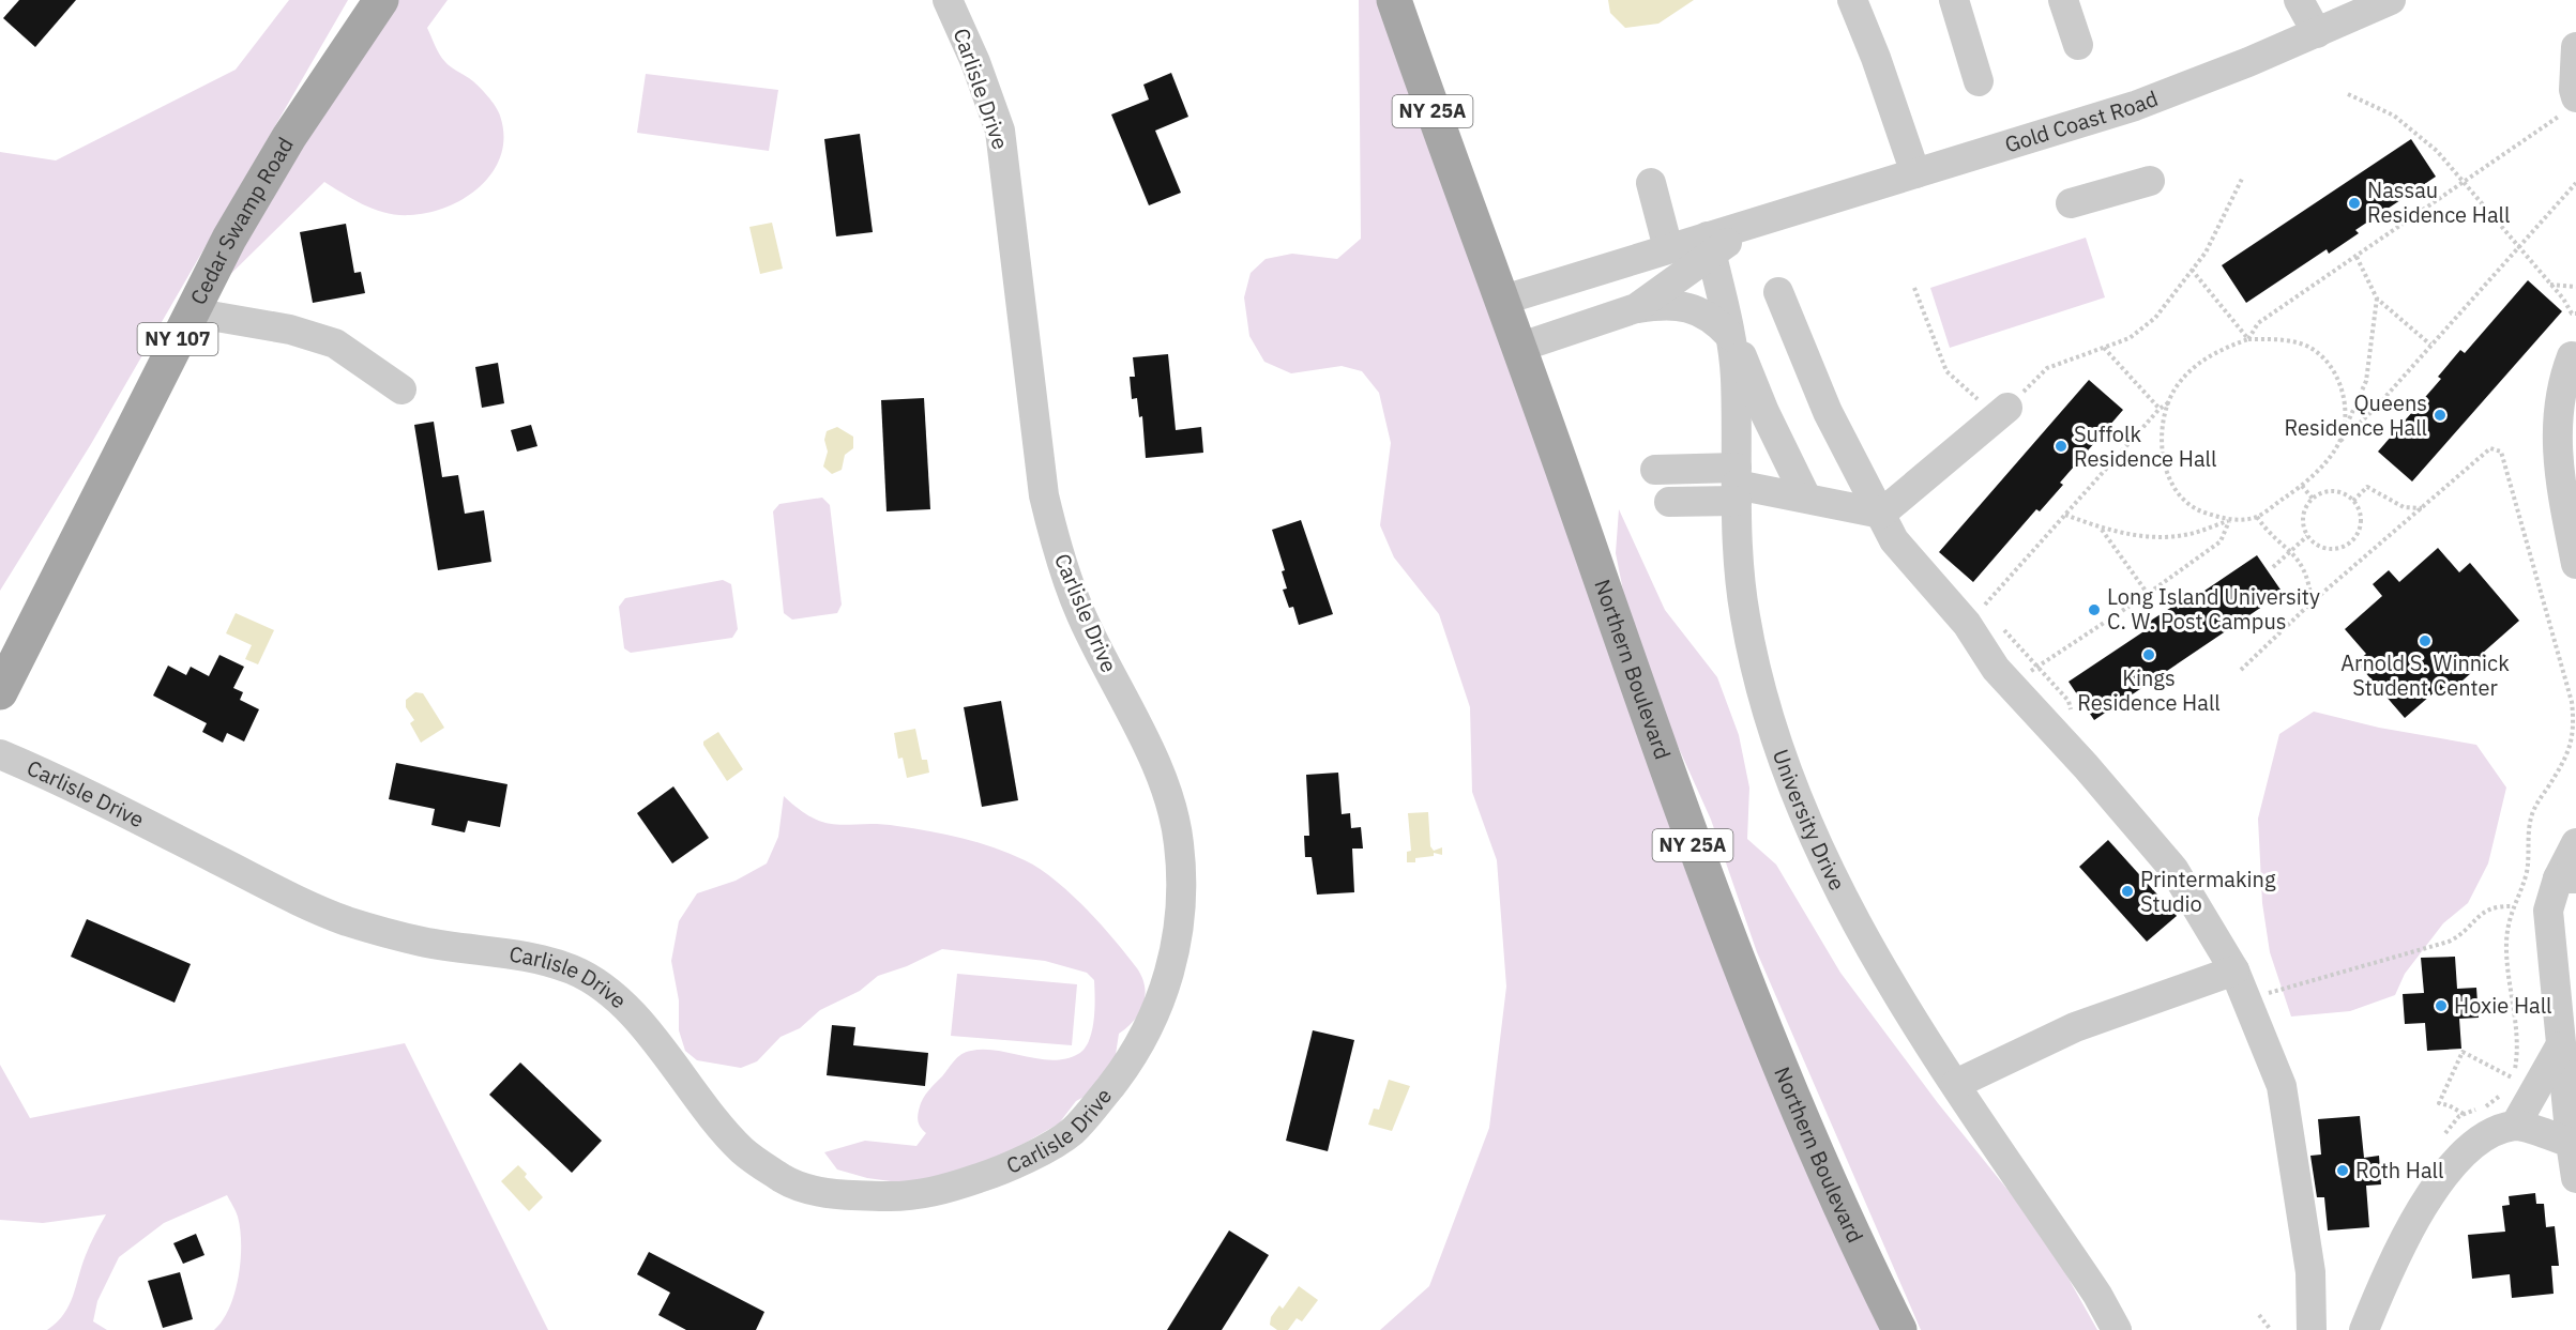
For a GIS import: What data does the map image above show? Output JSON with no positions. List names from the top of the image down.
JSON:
{
  "streets": {
    "main road": [
      "NY 25A",
      "Cedar Swamp Road",
      "NY 107",
      "Northern Boulevard"
    ],
    "street": ["Carlisle Drive", "Gold Coast Road", "University Drive"]
  },
  "crossings": [
    ["Gold Coast Road", "Northern Boulevard"],
    ["Gold Coast Road", "University Drive"]
  ],
  "places": [
    "Nassau Residence Hall",
    "Queens Residence Hall",
    "Suffolk Residence Hall",
    "Long Island University C. W. Post Campus",
    "Arnold S. Winnick Student Center",
    "Kings Residence Hall",
    "Printermaking Studio",
    "Hoxie Hall",
    "Roth Hall"
  ]
}
